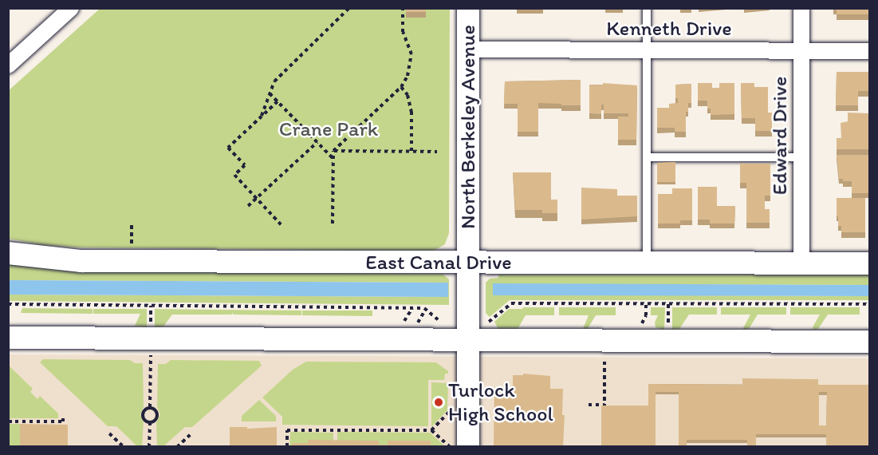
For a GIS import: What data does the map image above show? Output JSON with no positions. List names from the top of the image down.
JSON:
{
  "streets": {
    "main road": ["North Berkeley Avenue", "East Canal Drive"],
    "street": ["Kenneth Drive", "Edward Drive"]
  },
  "crossings": [
    ["Kenneth Drive", "North Berkeley Avenue"],
    ["Kenneth Drive", "Edward Drive"],
    ["North Berkeley Avenue", "East Canal Drive"],
    ["Edward Drive", "East Canal Drive"]
  ],
  "parks": ["Crane Park"],
  "places": ["Turlock High School"]
}
